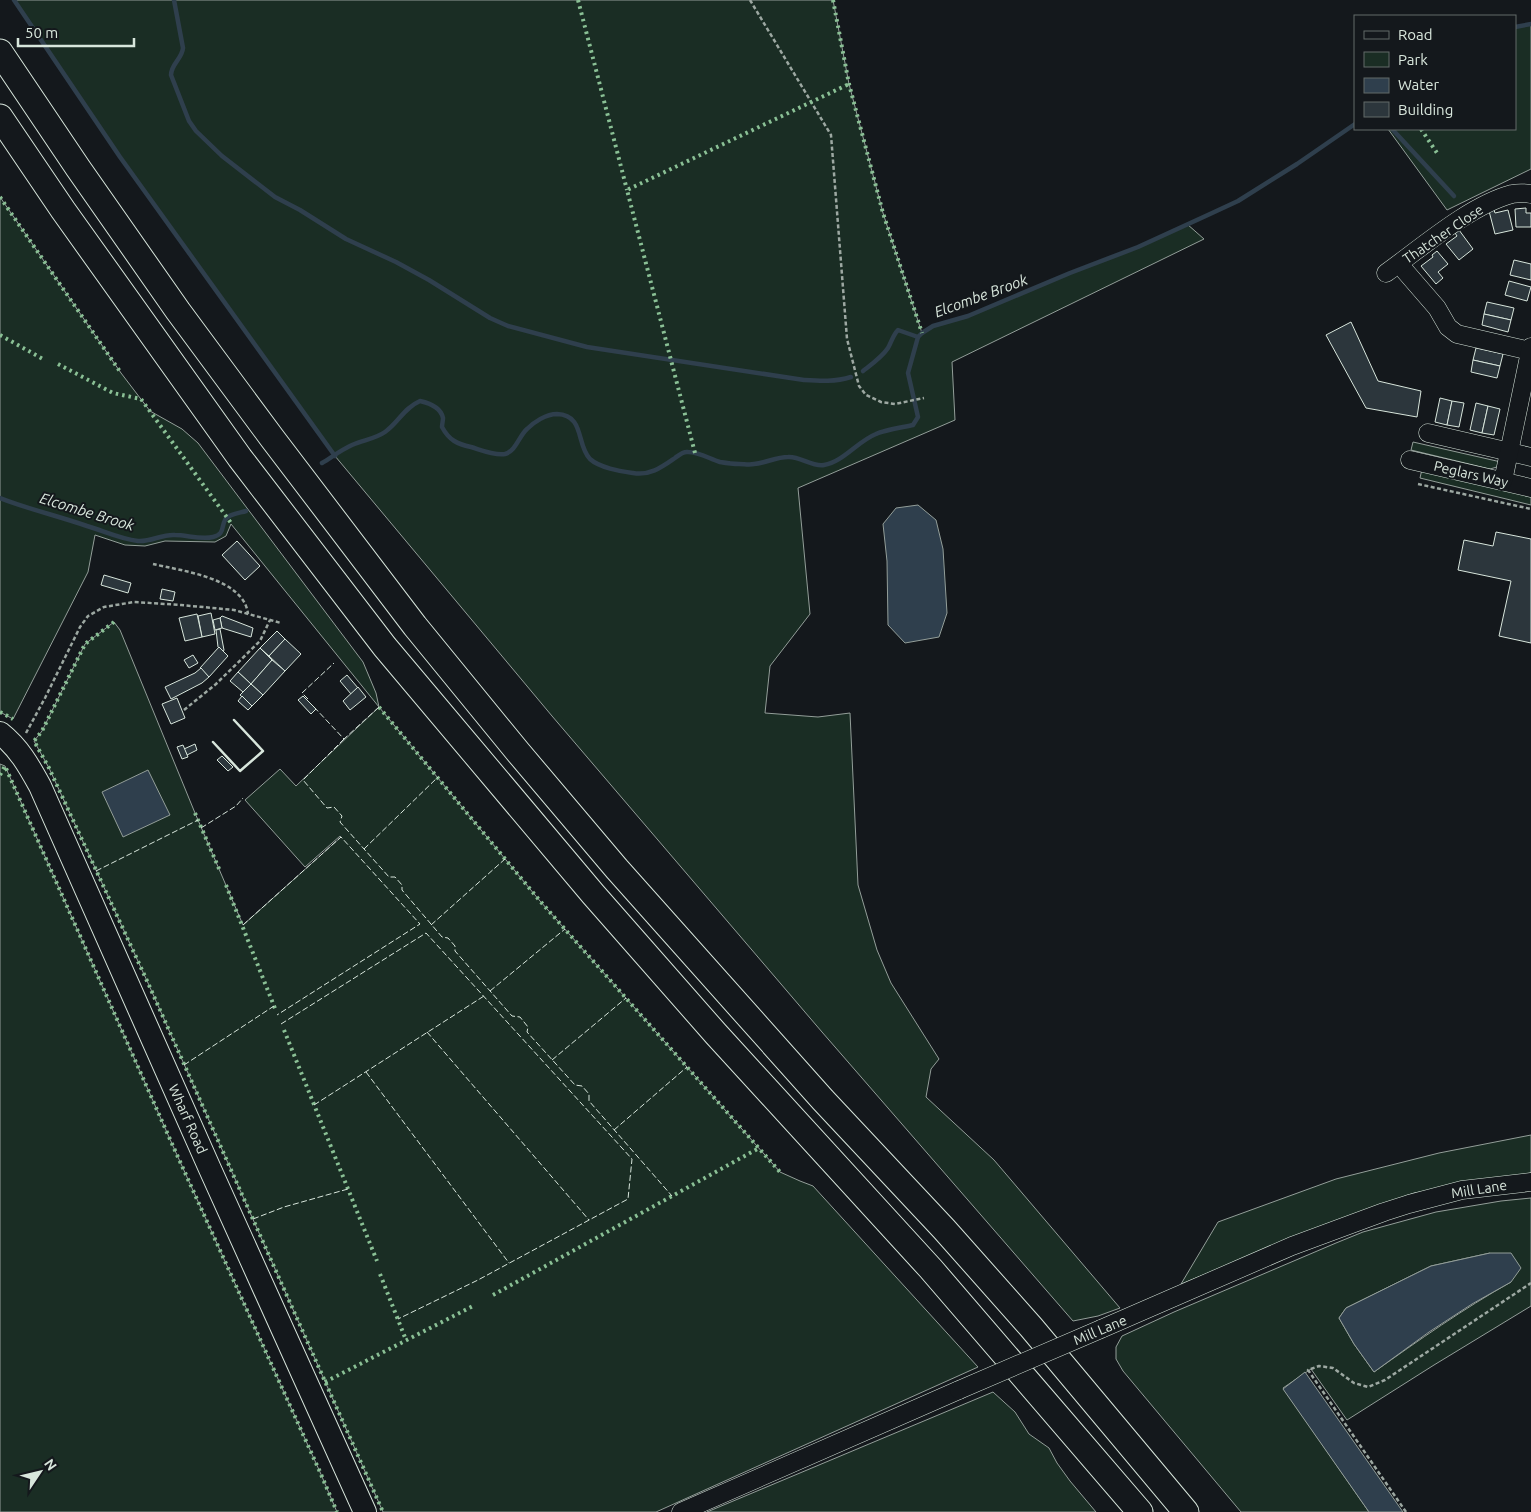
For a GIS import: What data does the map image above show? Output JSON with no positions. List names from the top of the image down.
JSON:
{
  "streets": {
    "main road": ["Wharf Road"],
    "street": ["Thatcher Close", "Peglars Way", "Mill Lane"]
  },
  "water": ["Elcombe Brook"],
  "legend": [
    "Road",
    "Park",
    "Water",
    "Building"
  ],
  "scale_bar": "50 m",
  "north": "top right"
}
